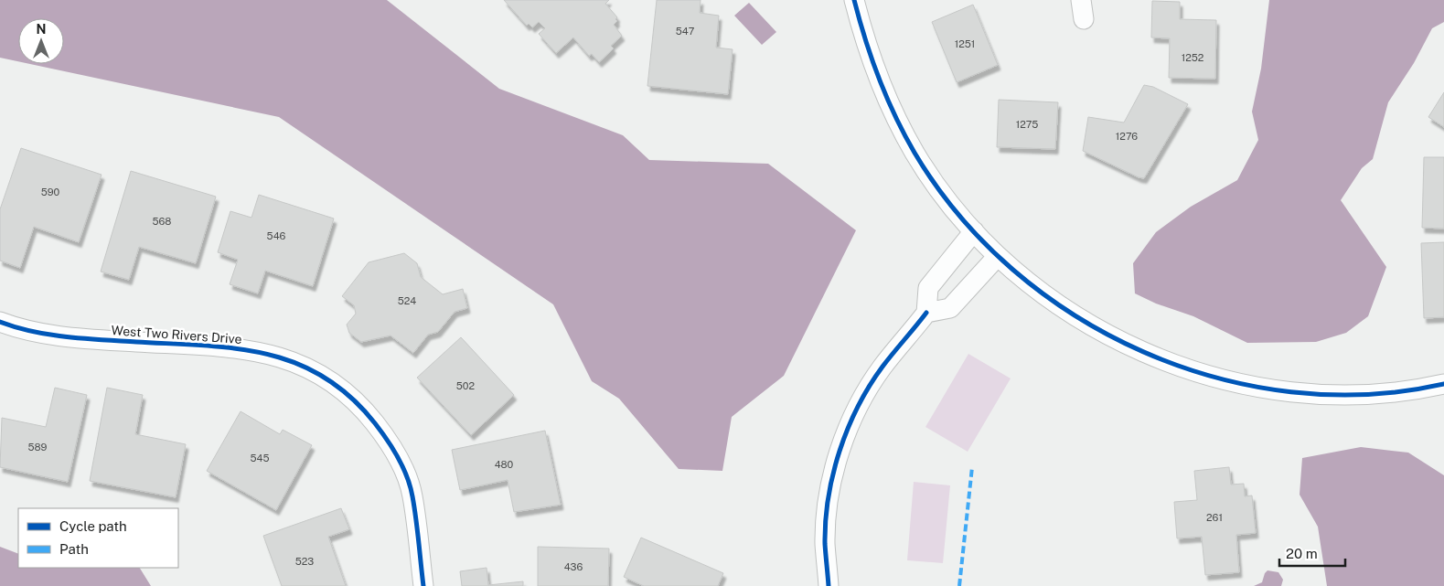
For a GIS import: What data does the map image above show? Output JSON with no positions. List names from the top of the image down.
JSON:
{
  "streets": {
    "street": ["West Two Rivers Drive"]
  },
  "house_numbers": [
    "547",
    "1251",
    "1252",
    "1275",
    "1276",
    "590",
    "568",
    "546",
    "524",
    "502",
    "589",
    "545",
    "480",
    "261",
    "523",
    "436"
  ],
  "legend": ["Cycle path", "Path"],
  "scale_bar": "20 m",
  "north": "top"
}
